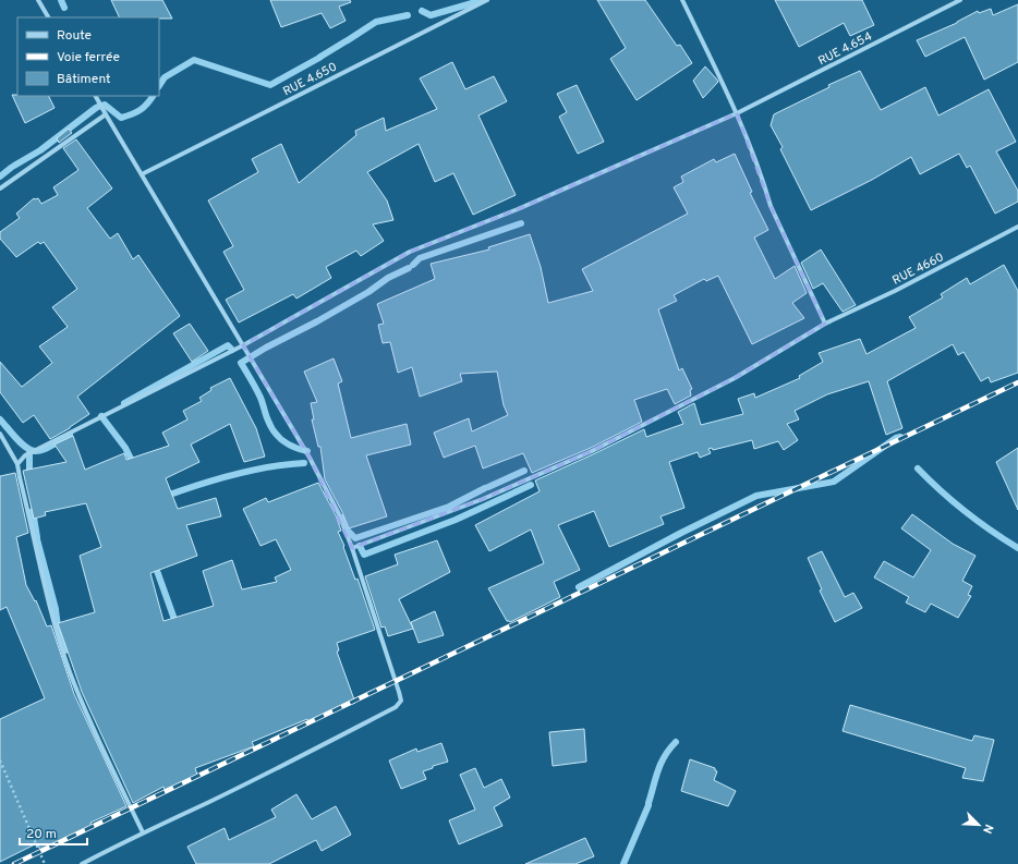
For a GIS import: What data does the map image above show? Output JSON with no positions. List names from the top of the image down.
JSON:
{
  "streets": {
    "street": ["RUE 4.654", "RUE 4.650", "RUE 4660"]
  },
  "legend": ["Route", "Voie ferrée", "Bâtiment"],
  "scale_bar": "20 m",
  "north": "bottom right"
}
